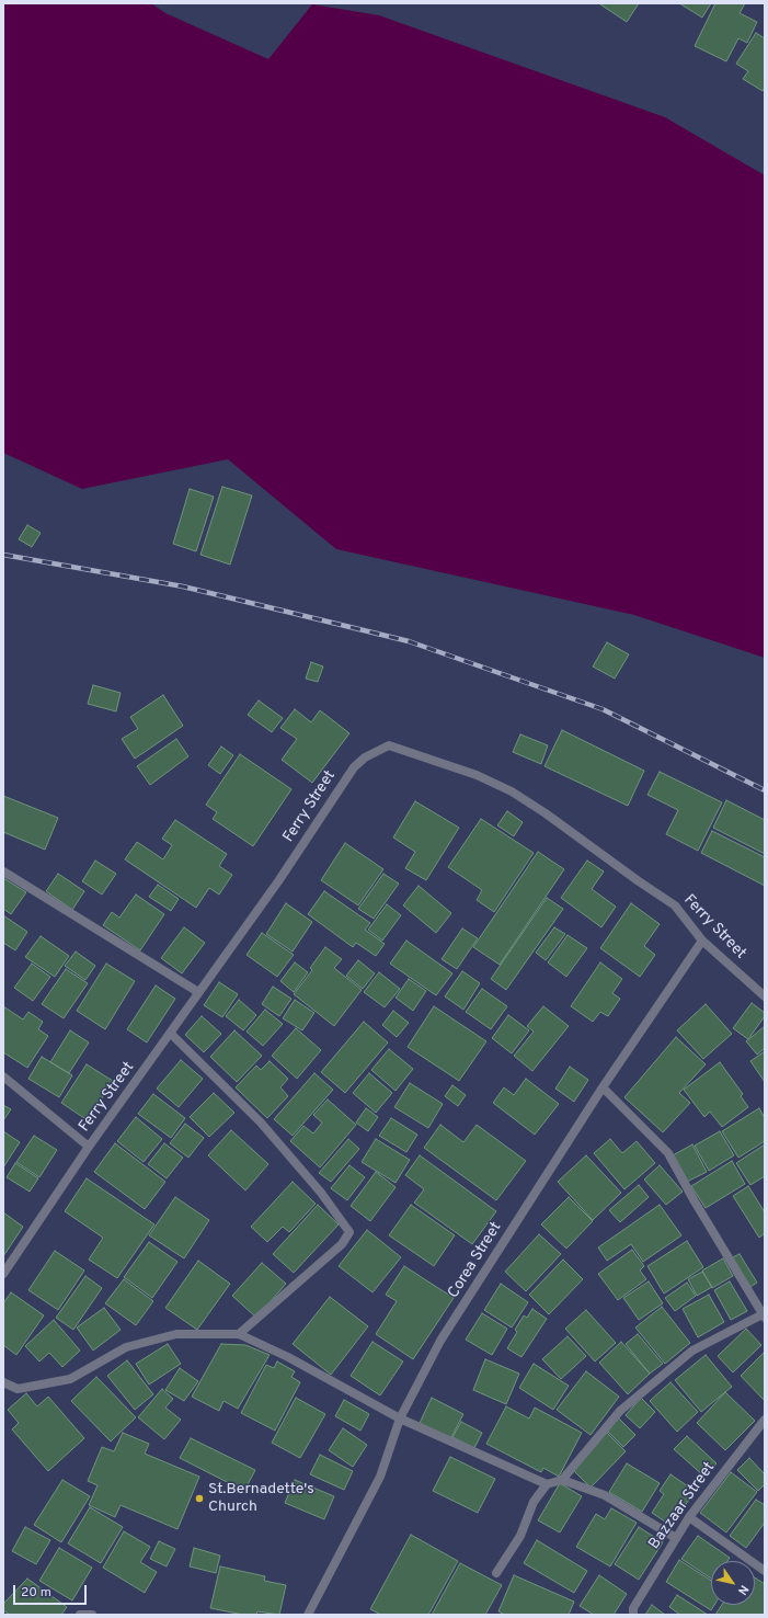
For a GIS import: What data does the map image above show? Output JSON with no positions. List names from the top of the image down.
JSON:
{
  "streets": {
    "street": ["Ferry Street", "Corea Street", "Bazzaar Street"]
  },
  "crossings": [
    ["Ferry Street", "Corea Street"]
  ],
  "places": ["St.Bernadette's Church"],
  "scale_bar": "20 m",
  "north": "bottom right"
}
